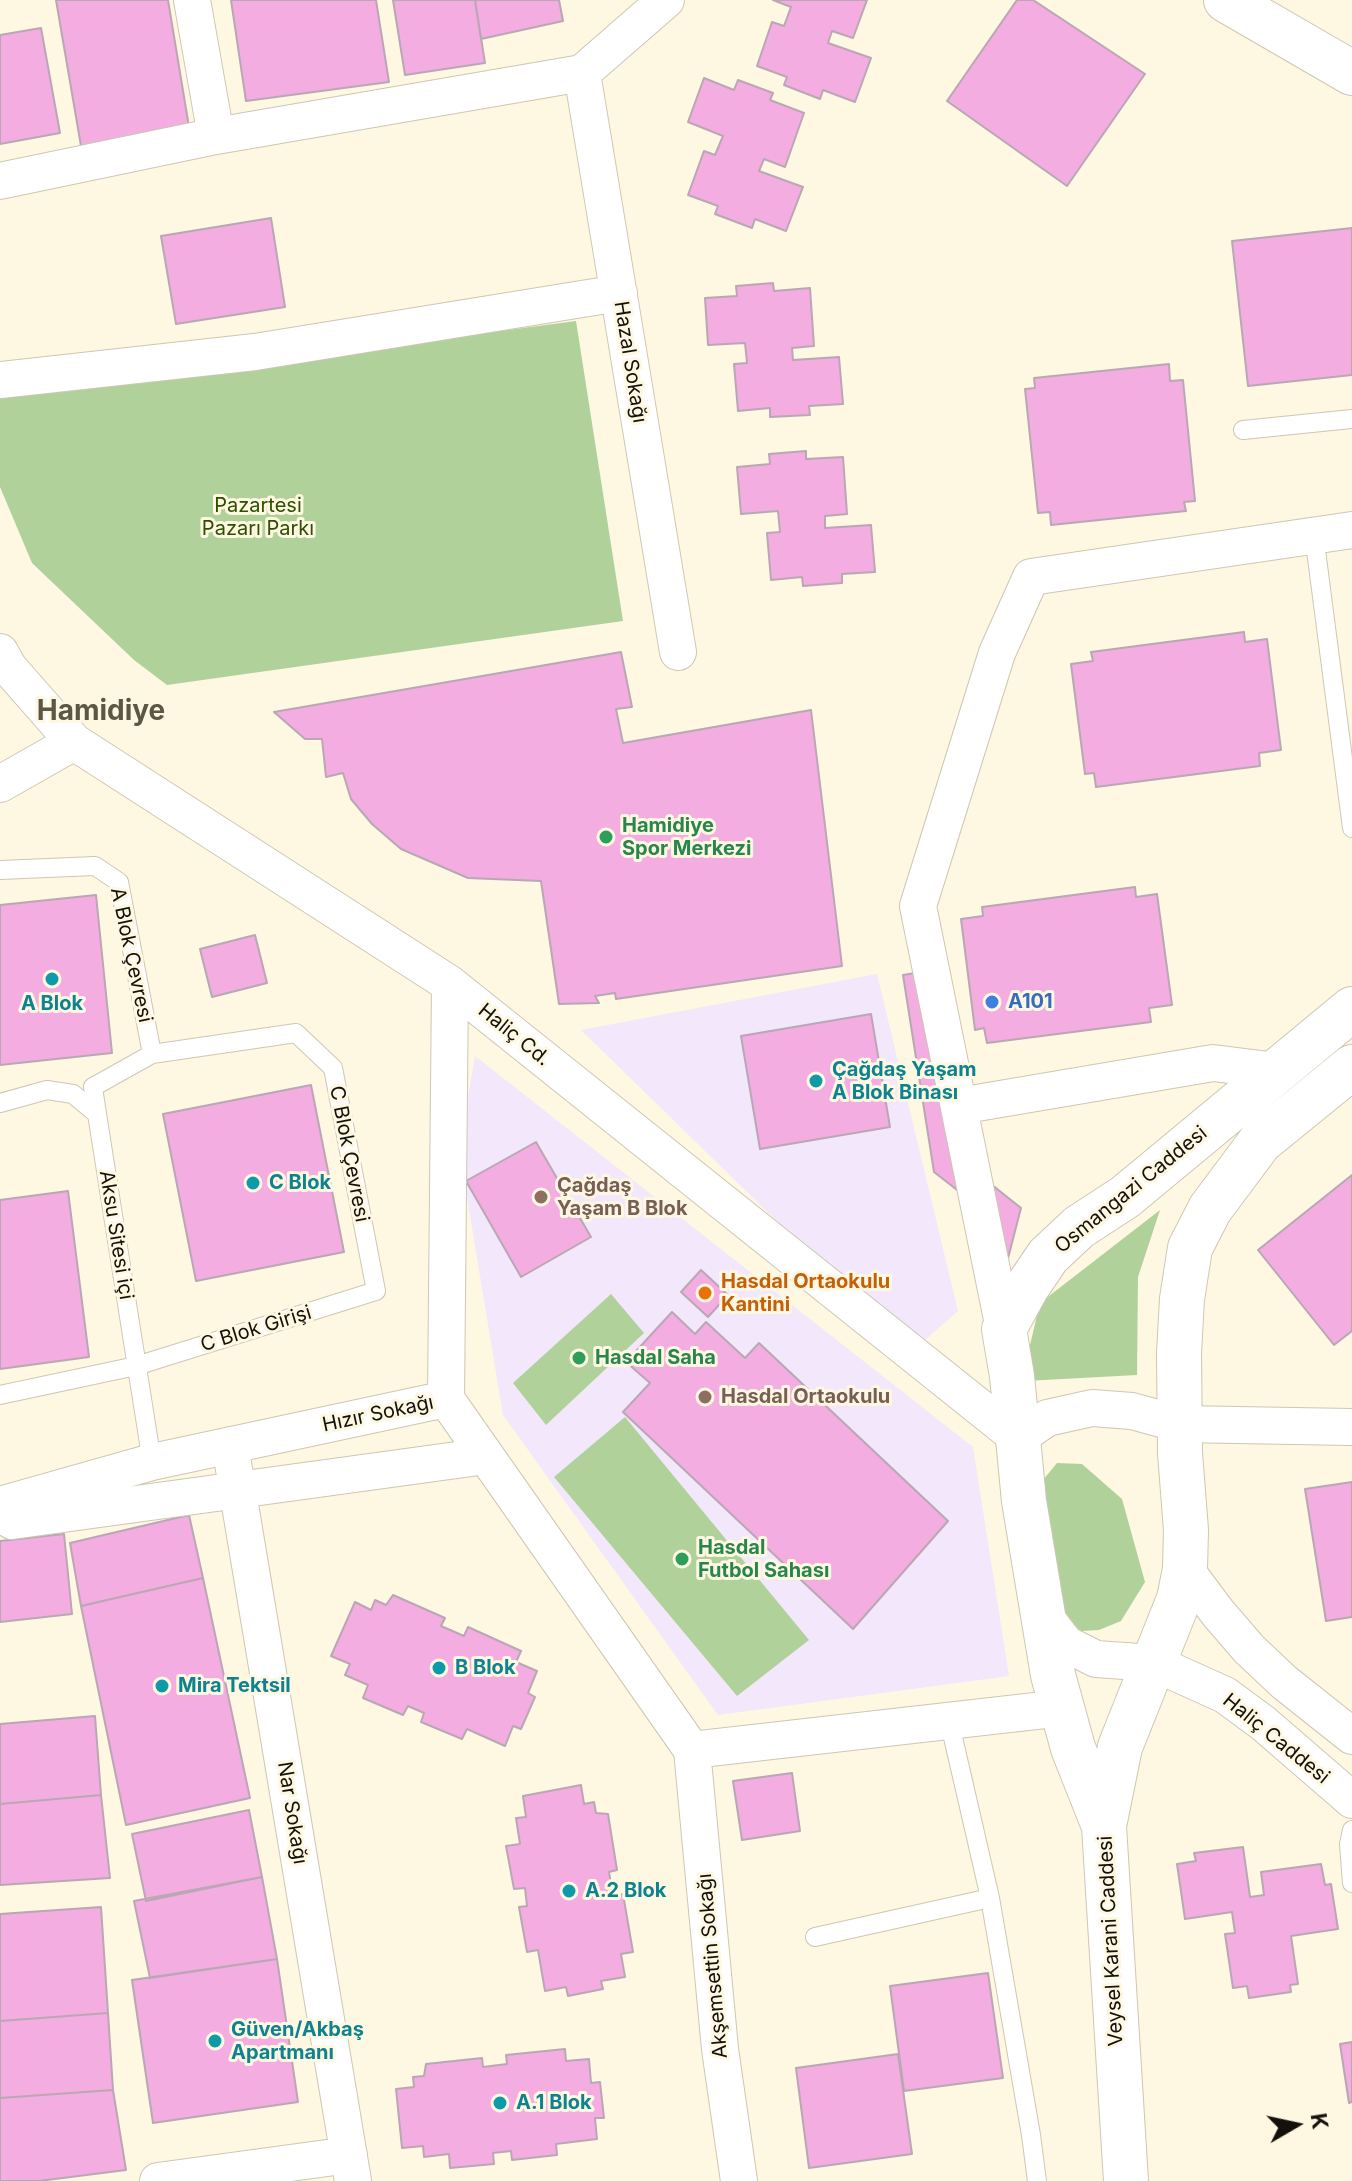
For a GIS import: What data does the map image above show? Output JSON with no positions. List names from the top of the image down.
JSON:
{
  "streets": {
    "street": [
      "Hazal Sokağı",
      "Haliç Cd.",
      "Osmangazi Caddesi",
      "Hızır Sokağı",
      "Haliç Caddesi",
      "Nar Sokağı",
      "Veysel Karani Caddesi",
      "Akşemsettin Sokağı"
    ],
    "lane": [
      "A Blok Çevresi",
      "C Blok Çevresi",
      "Aksu Sitesi içi",
      "C Blok Girişi"
    ]
  },
  "crossings": [
    ["A Blok Çevresi", "C Blok Çevresi"],
    ["Haliç Cd.", "Hızır Sokağı"],
    ["C Blok Çevresi", "C Blok Girişi"],
    ["Aksu Sitesi içi", "C Blok Girişi"],
    ["Aksu Sitesi içi", "Hızır Sokağı"],
    ["Hızır Sokağı", "Nar Sokağı"],
    ["Hızır Sokağı", "Akşemsettin Sokağı"],
    ["Haliç Caddesi", "Veysel Karani Caddesi"]
  ],
  "districts": ["Hamidiye"],
  "parks": ["Pazartesi Pazarı Parkı"],
  "places": [
    "Hamidiye Spor Merkezi",
    "A Blok",
    "A101",
    "Çağdaş Yaşam A Blok Binası",
    "C Blok",
    "Çağdaş Yaşam B Blok",
    "Hasdal Ortaokulu Kantini",
    "Hasdal Saha",
    "Hasdal Ortaokulu",
    "Hasdal Futbol Sahası",
    "B Blok",
    "Mira Tektsil",
    "A.2 Blok",
    "Güven/Akbaş Apartmanı",
    "A.1 Blok"
  ],
  "north": "right"
}
